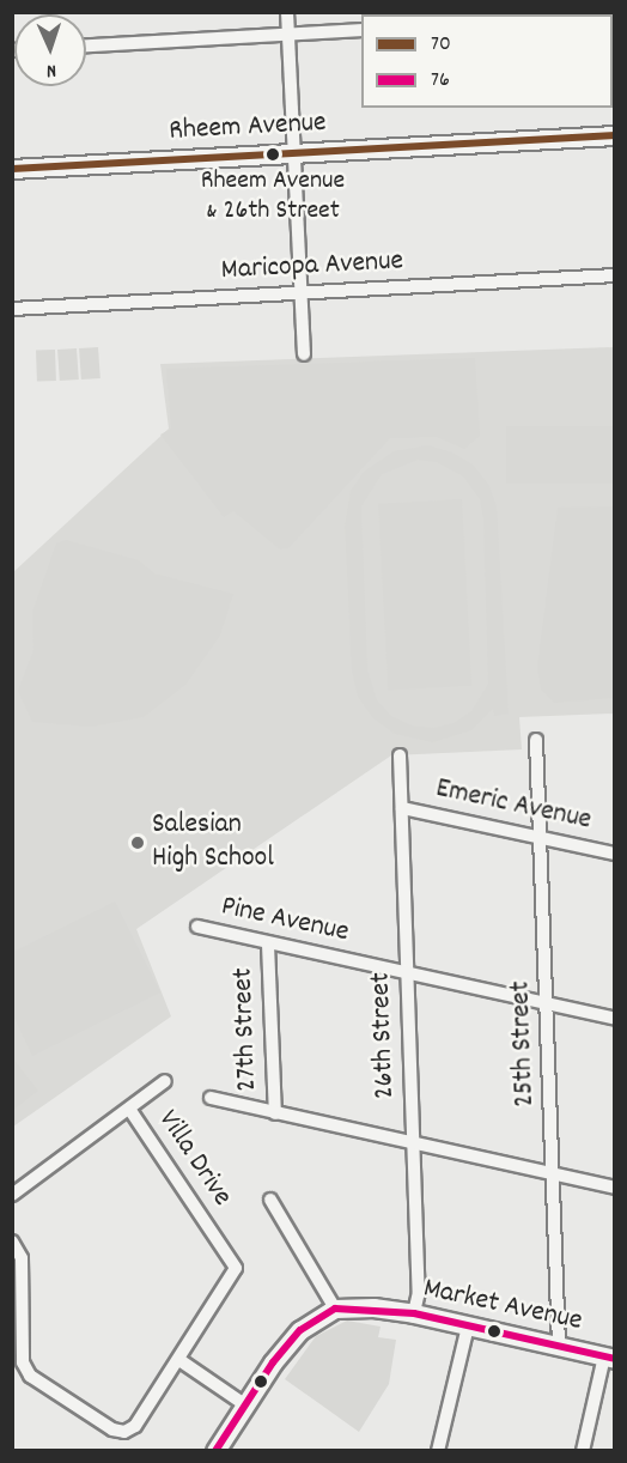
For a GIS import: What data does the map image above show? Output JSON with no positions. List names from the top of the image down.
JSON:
{
  "streets": {
    "street": [
      "Rheem Avenue",
      "Maricopa Avenue",
      "Emeric Avenue",
      "Pine Avenue",
      "27th Street",
      "26th Street",
      "25th Street",
      "Villa Drive",
      "Market Avenue"
    ]
  },
  "crossings": [
    ["Emeric Avenue", "26th Street"],
    ["Emeric Avenue", "25th Street"],
    ["Pine Avenue", "27th Street"],
    ["Pine Avenue", "26th Street"],
    ["Pine Avenue", "25th Street"],
    ["26th Street", "Market Avenue"],
    ["25th Street", "Market Avenue"]
  ],
  "places": ["Rheem Avenue & 26th Street", "Salesian High School"],
  "lines": ["transit line 70", "transit line 76"],
  "legend": ["70", "76"],
  "north": "bottom"
}
